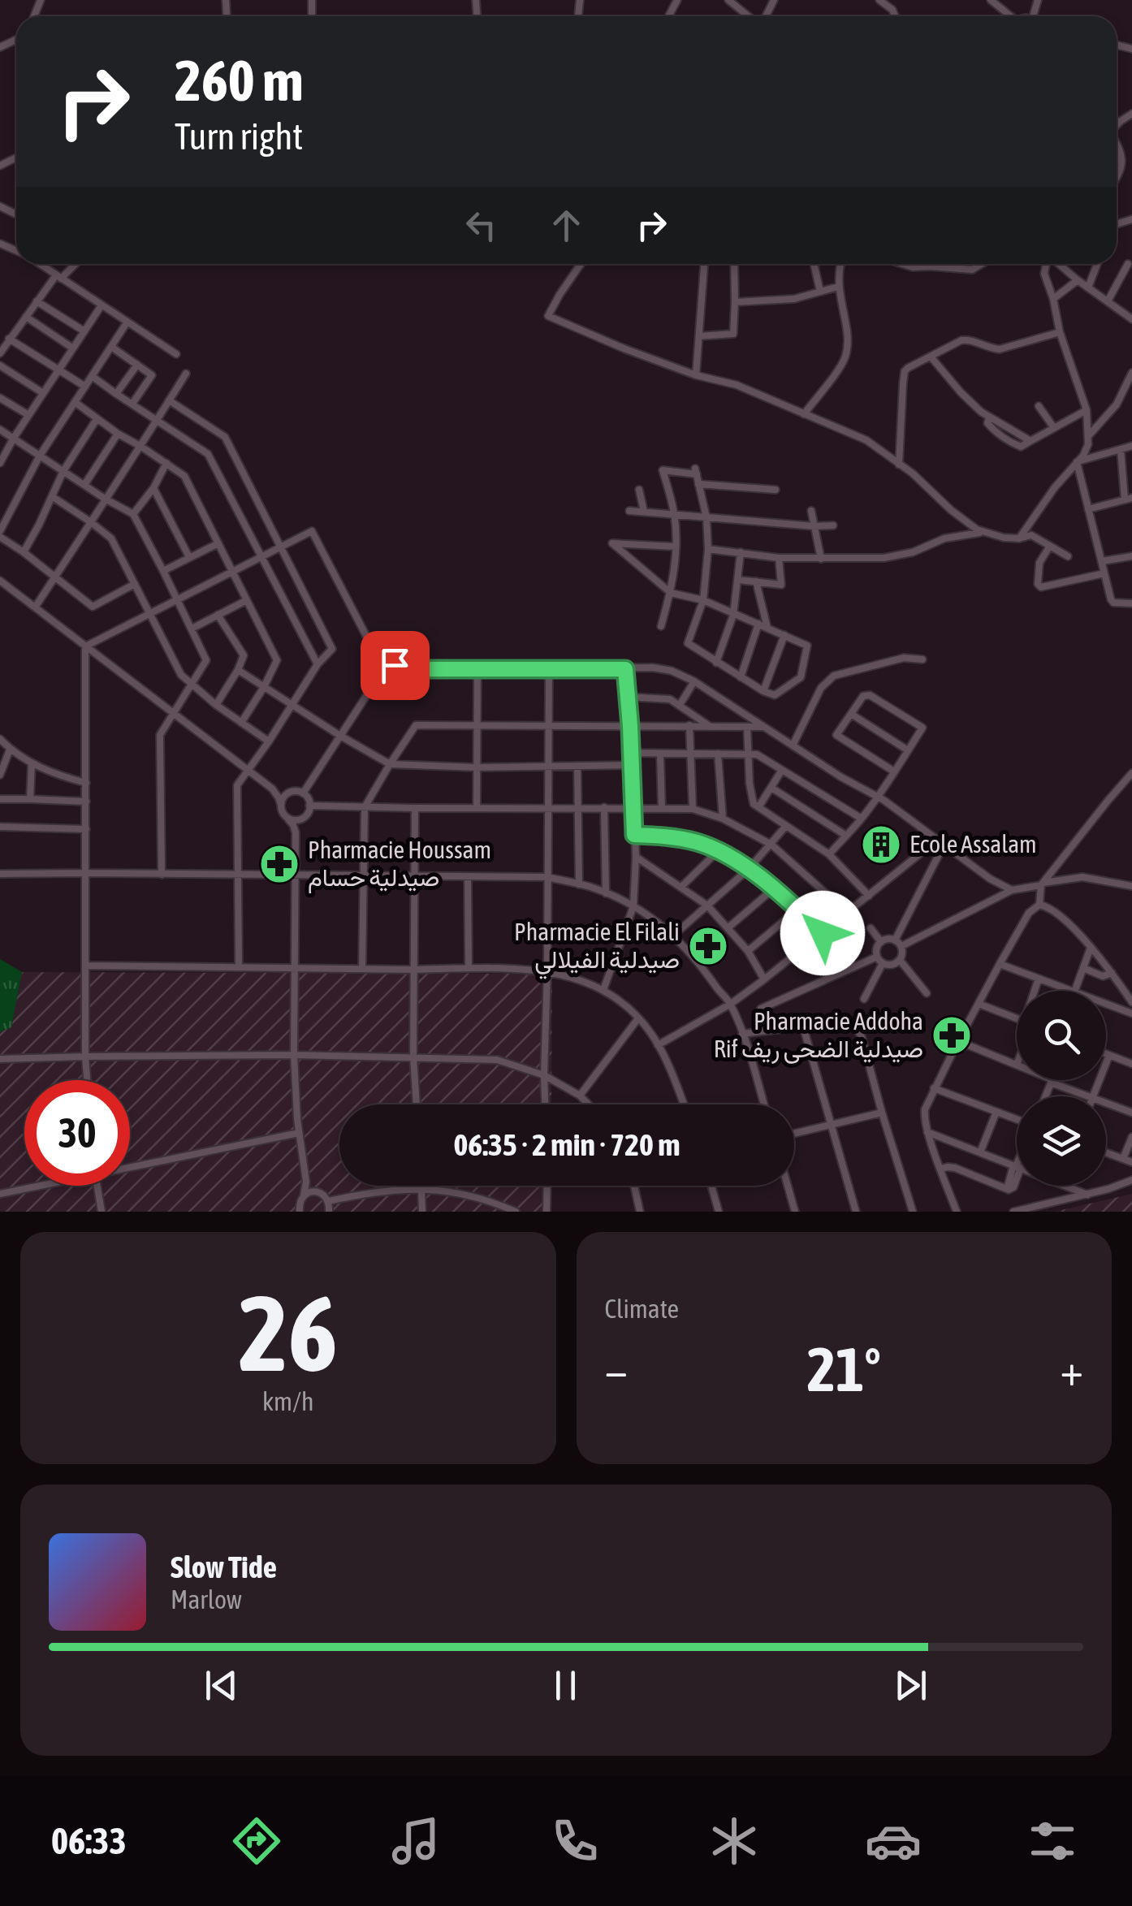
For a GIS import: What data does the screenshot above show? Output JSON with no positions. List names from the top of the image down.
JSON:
{
  "places": {
    "building": ["Ecole Assalam"],
    "pharmacy": ["Pharmacie Houssam صيدلية حسام", "Pharmacie El Filali صيدلية الفيلالي", "Pharmacie Addoha Rif صيدلية الضحى ريف"]
  },
  "page": {
    "turn": ["260 m", "Turn right"],
    "limit": "30",
    "trip": "06:35 · 2 min · 720 m",
    "tile": [
      ["26", "km/h"],
      "Climate"
    ],
    "heat": ["−", "21°", "+"],
    "song": ["Slow Tide", "Marlow"],
    "tabs": "06:33"
  }
}
